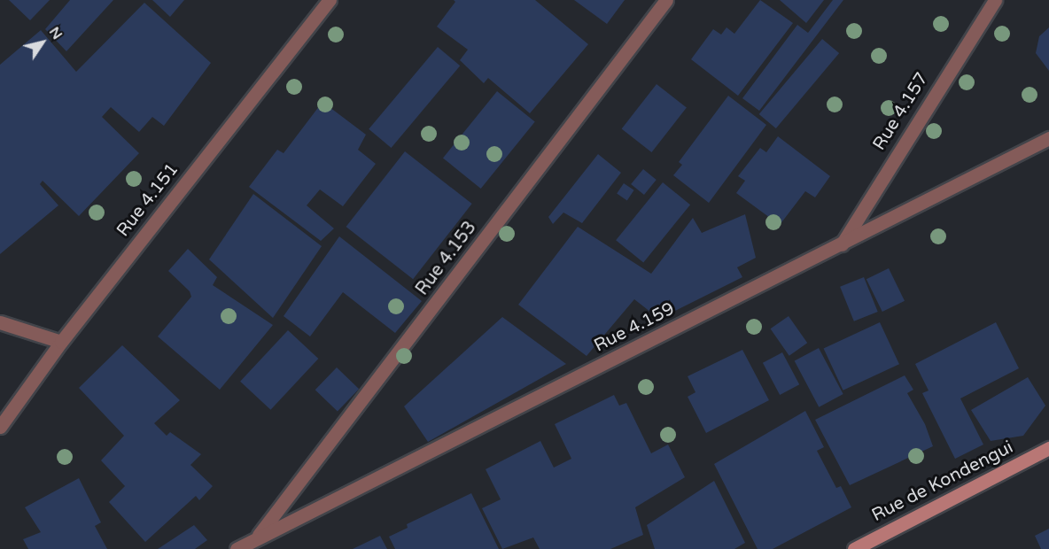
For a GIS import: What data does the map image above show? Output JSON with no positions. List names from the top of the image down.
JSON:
{
  "streets": {
    "main road": ["Rue de Kondengui"],
    "street": [
      "Rue 4.157",
      "Rue 4.151",
      "Rue 4.153",
      "Rue 4.159"
    ]
  },
  "crossings": [
    ["Rue 4.157", "Rue 4.159"],
    ["Rue 4.153", "Rue 4.159"]
  ],
  "north": "top right"
}
